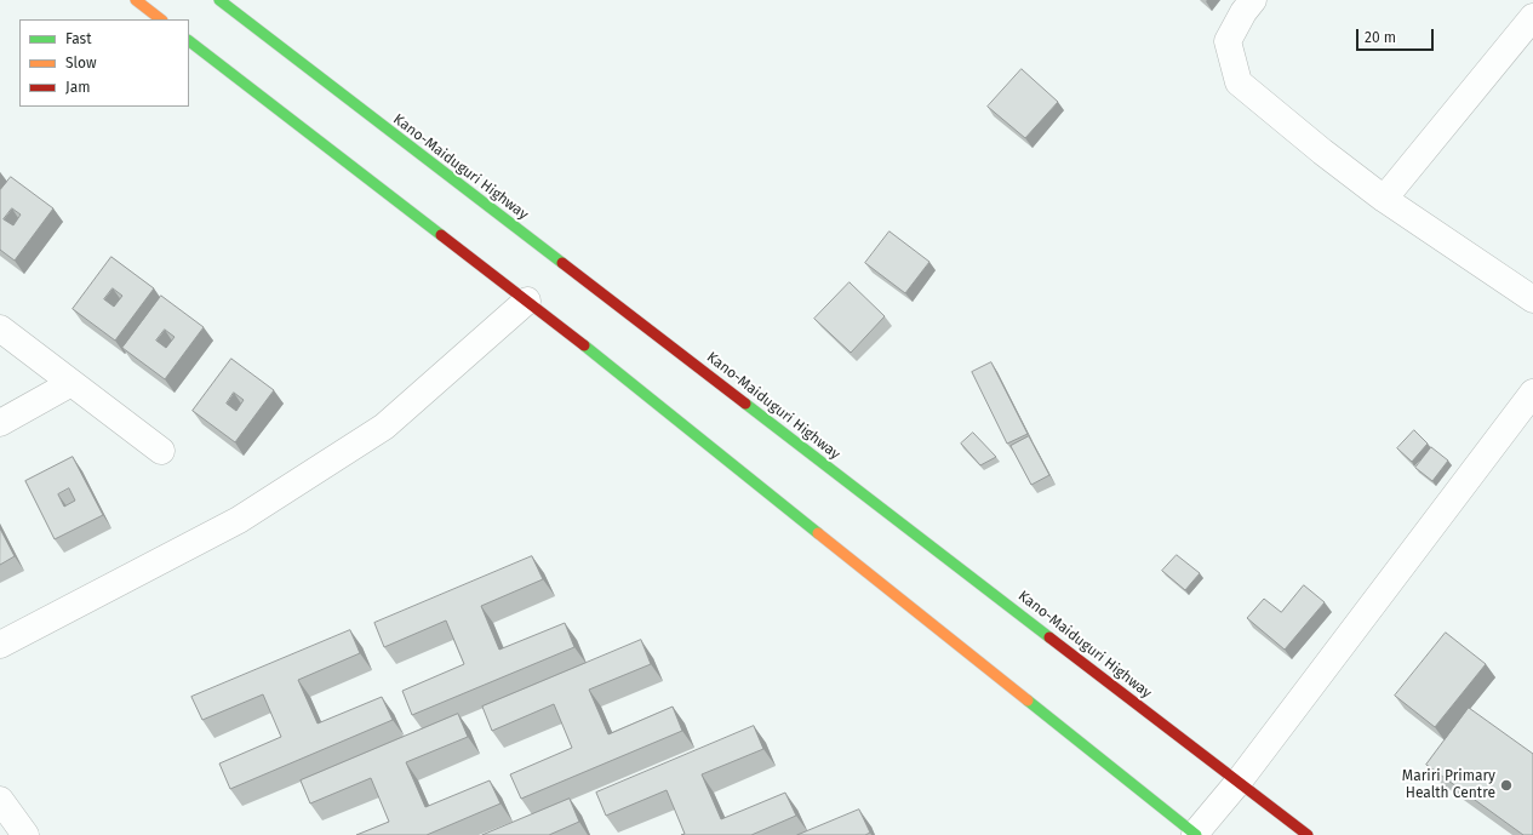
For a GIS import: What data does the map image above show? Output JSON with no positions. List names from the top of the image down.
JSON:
{
  "streets": {
    "highway": ["Kano-Maiduguri Highway"]
  },
  "places": ["Mariri Primary Health Centre"],
  "legend": ["Fast", "Slow", "Jam"],
  "scale_bar": "20 m"
}
